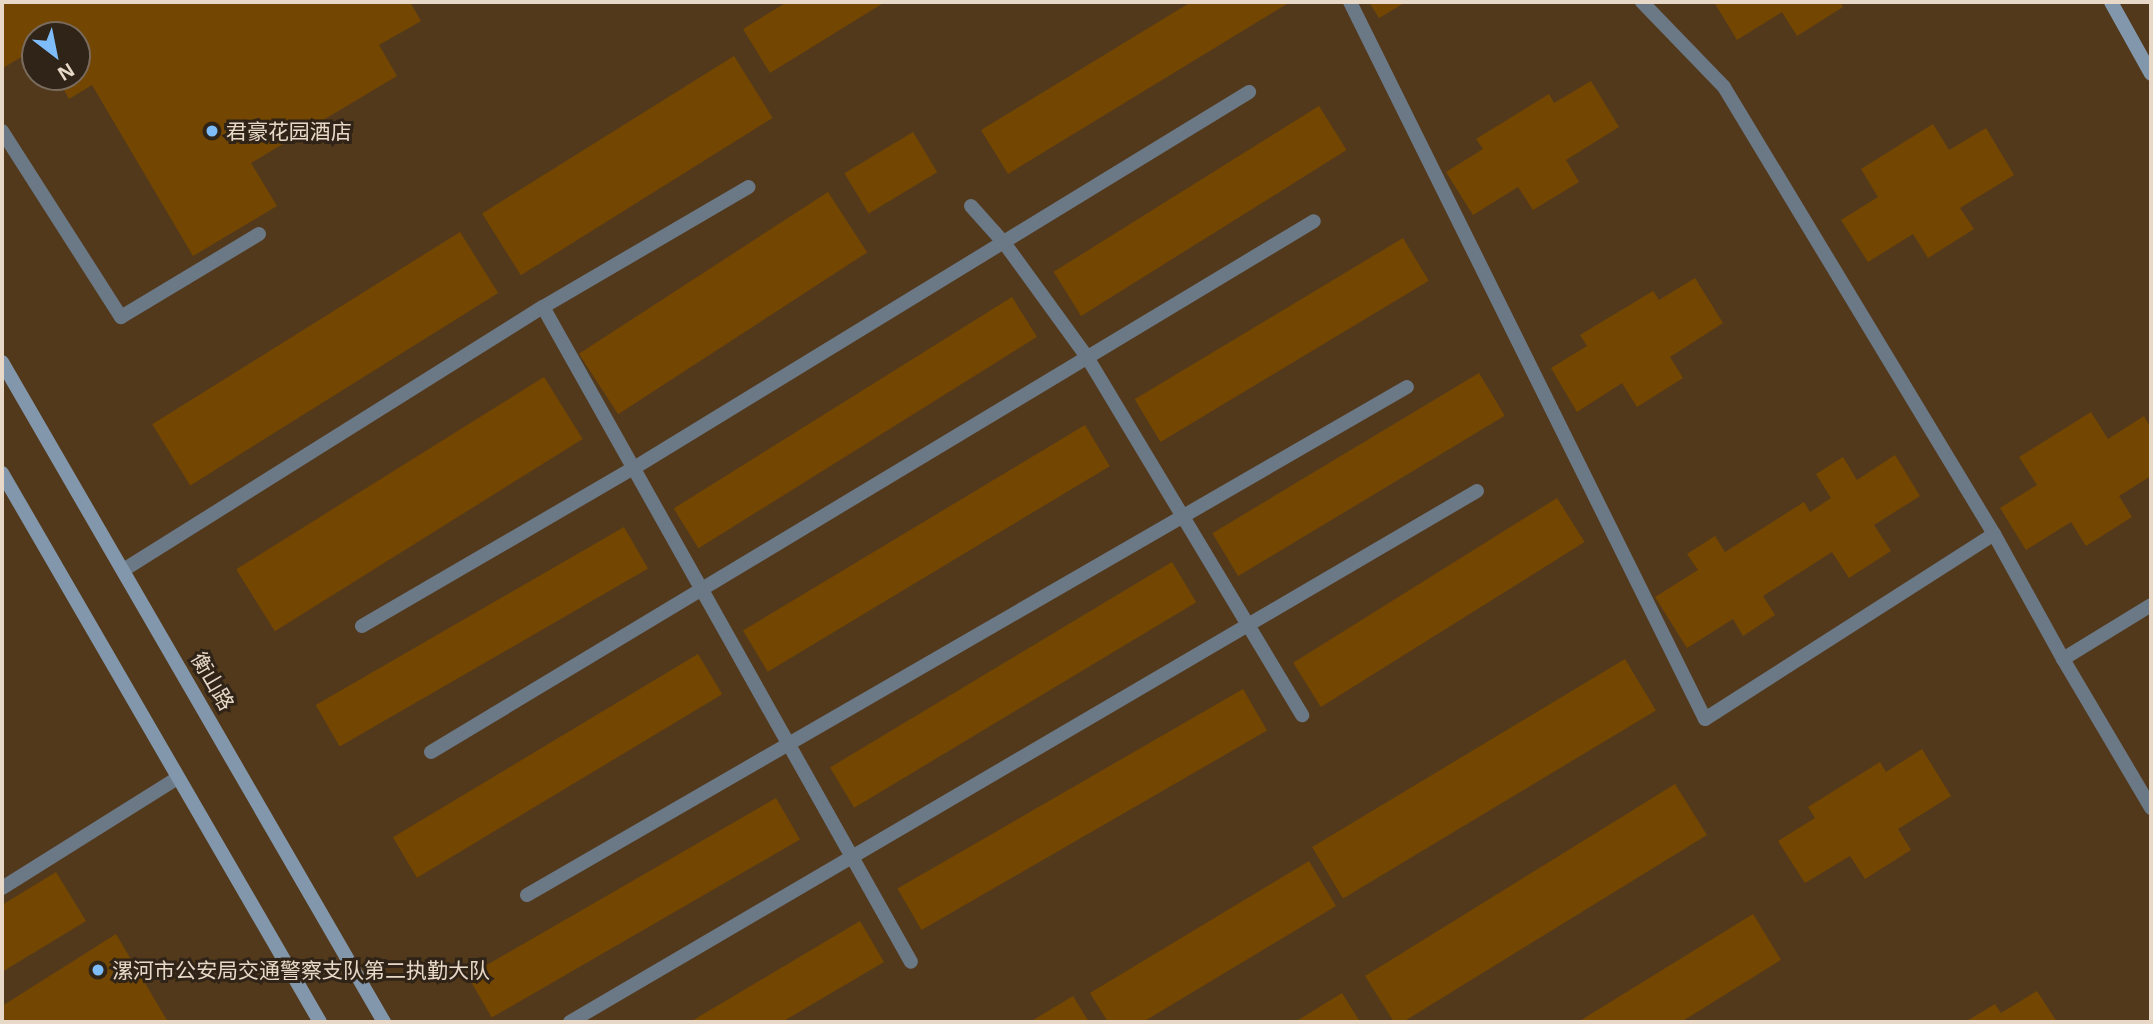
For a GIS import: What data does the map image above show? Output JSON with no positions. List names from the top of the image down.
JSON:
{
  "streets": {
    "street": ["衡山路"]
  },
  "places": ["君豪花园酒店", "漯河市公安局交通警察支队第二执勤大队"],
  "north": "bottom right"
}
